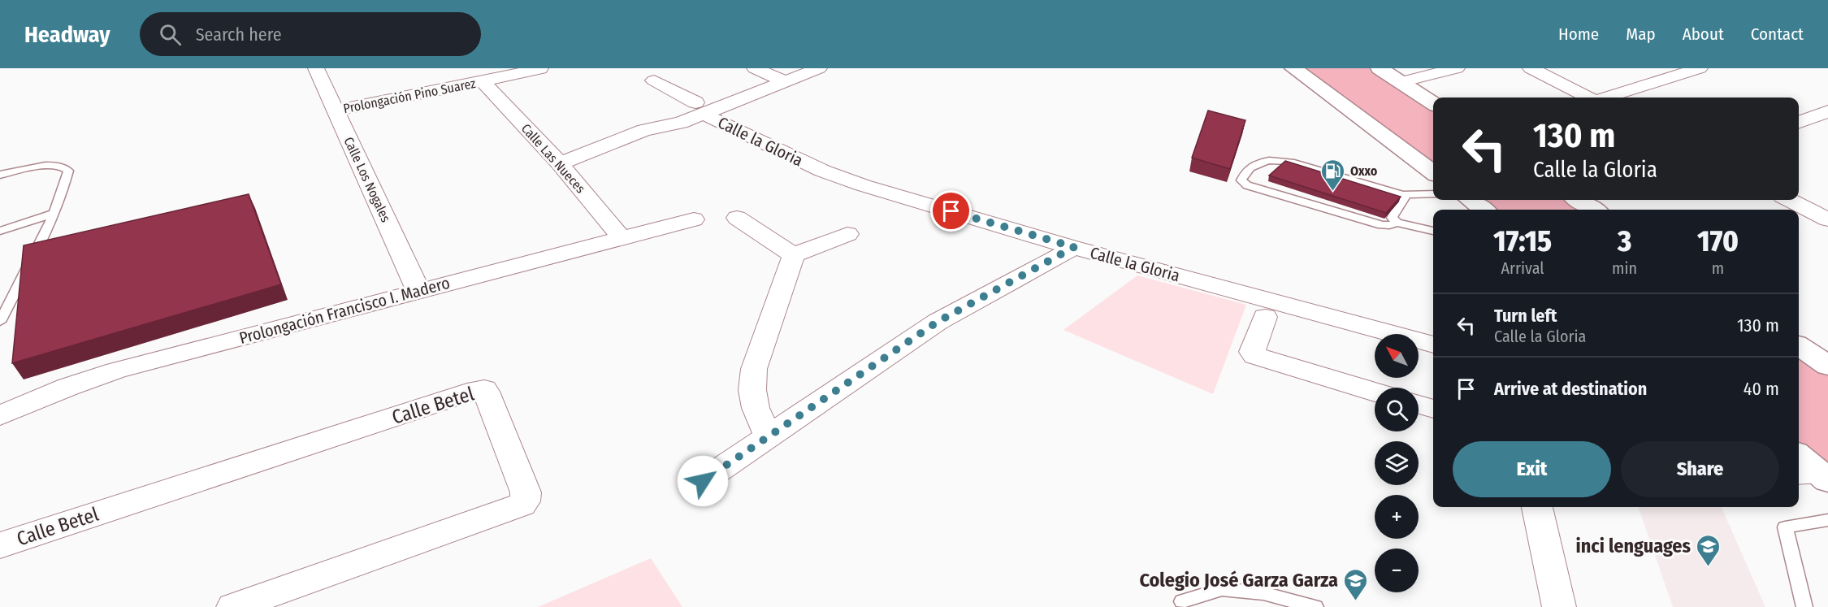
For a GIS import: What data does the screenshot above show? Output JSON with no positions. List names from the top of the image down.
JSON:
{
  "streets": {
    "street": [
      "Prolongación Pino Suarez",
      "Calle la Gloria",
      "Calle Las Nueces",
      "Calle Los Nogales",
      "Prolongación Francisco I. Madero",
      "Calle Betel"
    ]
  },
  "crossings": [
    ["Prolongación Pino Suarez", "Calle Las Nueces"],
    ["Prolongación Pino Suarez", "Calle Los Nogales"],
    ["Calle Las Nueces", "Prolongación Francisco I. Madero"],
    ["Calle Los Nogales", "Prolongación Francisco I. Madero"]
  ],
  "places": {
    "fuel station": ["Oxxo"],
    "school or university": ["inci lenguages", "Colegio José Garza Garza"]
  },
  "north": "top left",
  "page": {
    "header": "Headway",
    "search": "Search here",
    "nav": [
      "Home",
      "Map",
      "About",
      "Contact"
    ],
    "turn": ["130 m", "Calle la Gloria"],
    "eta": [
      "17:15",
      "Arrival",
      "3",
      "min",
      "170",
      "m"
    ],
    "list": [
      {
        "name": "Turn left",
        "note": "Calle la Gloria",
        "value": "130 m"
      },
      {
        "name": "Arrive at destination",
        "value": "40 m"
      }
    ],
    "map_buttons": ["+", "−"],
    "buttons": ["Exit", "Share"]
  }
}
